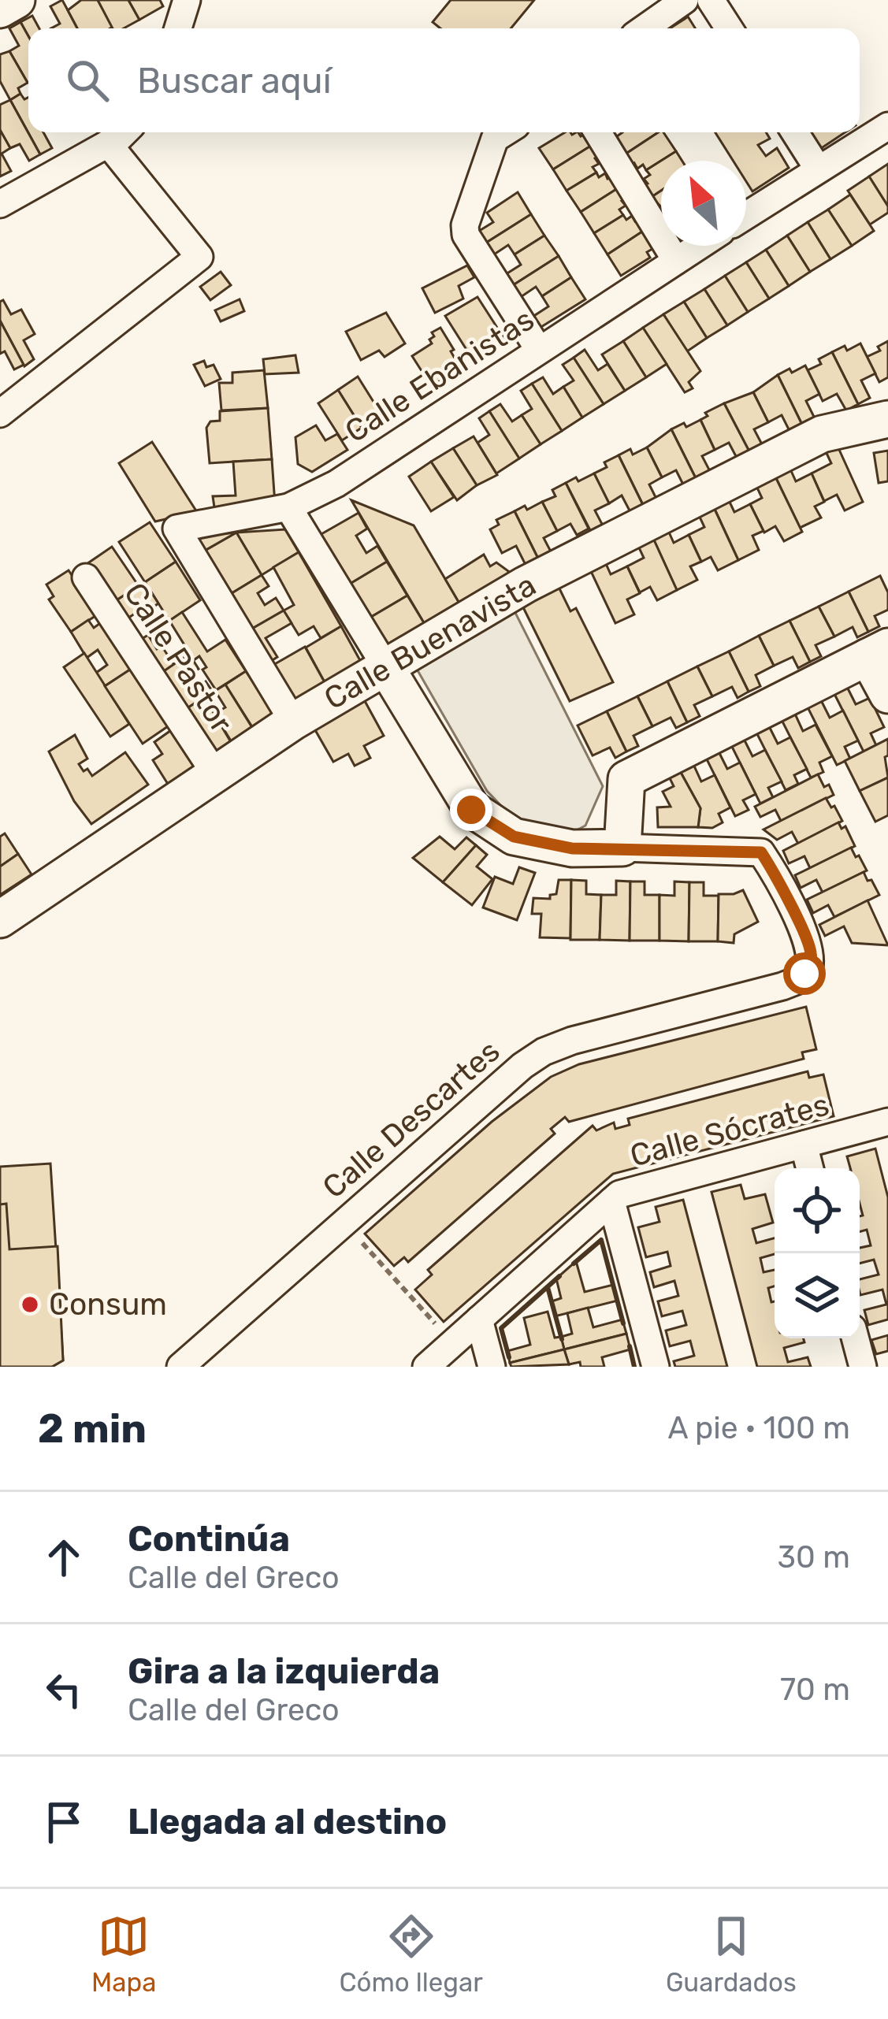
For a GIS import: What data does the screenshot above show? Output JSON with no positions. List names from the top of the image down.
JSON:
{
  "streets": {
    "street": [
      "Calle Ebanistas",
      "Calle Buenavista",
      "Calle Pastor",
      "Calle Descartes",
      "Calle Sócrates"
    ]
  },
  "crossings": [
    ["Calle Ebanistas", "Calle Buenavista"],
    ["Calle Buenavista", "Calle Pastor"]
  ],
  "places": ["Consum"],
  "north": "top left",
  "page": {
    "search": "Buscar aquí",
    "heading": ["2 min", "A pie · 100 m"],
    "list": [
      ["Continúa", "Calle del Greco", "30 m"],
      ["Gira a la izquierda", "Calle del Greco", "70 m"],
      "Llegada al destino"
    ],
    "nav": ["Mapa", "Cómo llegar", "Guardados"]
  }
}
